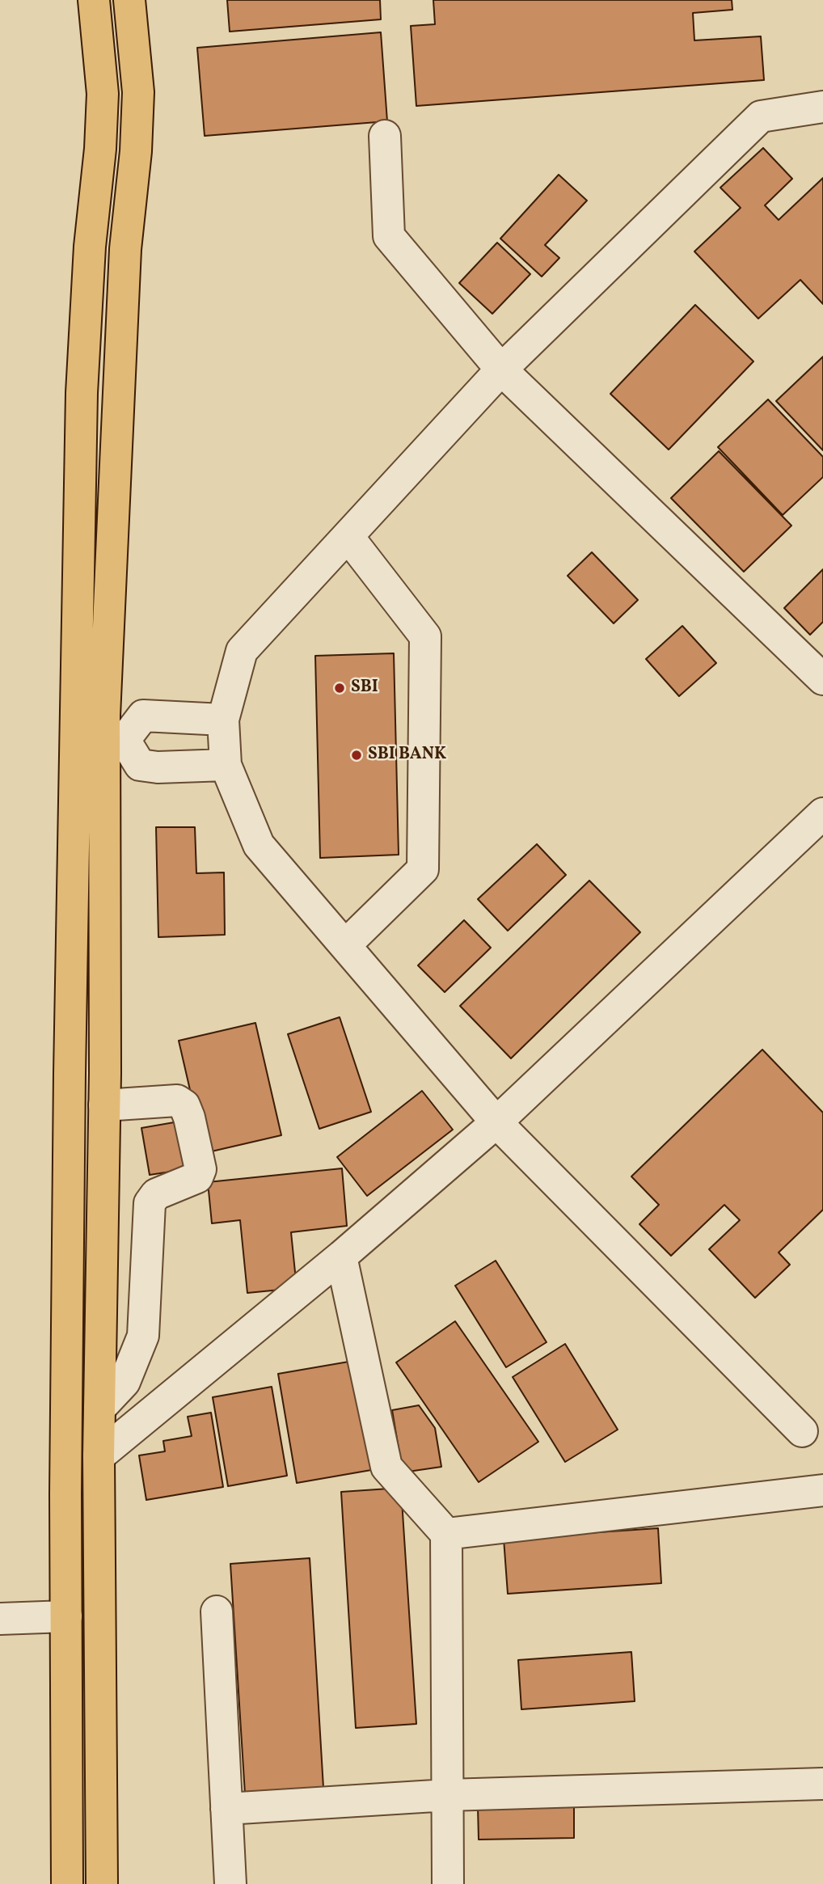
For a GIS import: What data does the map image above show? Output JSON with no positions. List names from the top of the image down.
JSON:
{
  "places": ["SBI", "SBI BANK"]
}
